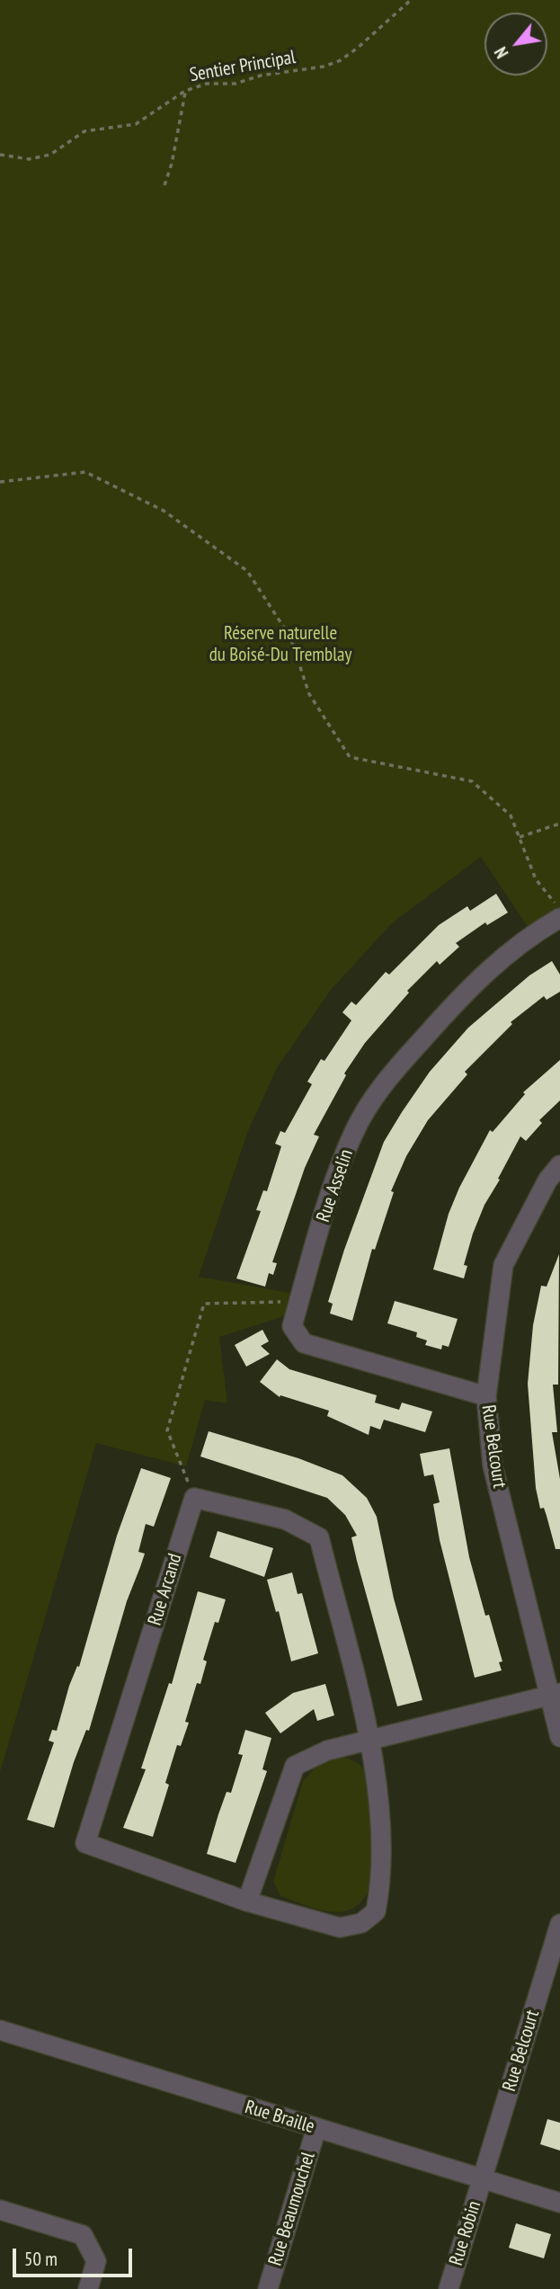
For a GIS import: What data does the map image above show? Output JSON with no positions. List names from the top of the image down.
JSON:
{
  "streets": {
    "street": [
      "Rue Asselin",
      "Rue Belcourt",
      "Rue Arcand",
      "Rue Braille",
      "Rue Beaumouchel",
      "Rue Robin"
    ],
    "path": ["Sentier Principal"]
  },
  "crossings": [
    ["Rue Asselin", "Rue Belcourt"],
    ["Rue Belcourt", "Rue Braille"],
    ["Rue Belcourt", "Rue Robin"],
    ["Rue Braille", "Rue Beaumouchel"],
    ["Rue Braille", "Rue Robin"]
  ],
  "parks": ["Réserve naturelle du Boisé-Du Tremblay"],
  "scale_bar": "50 m",
  "north": "bottom left"
}
